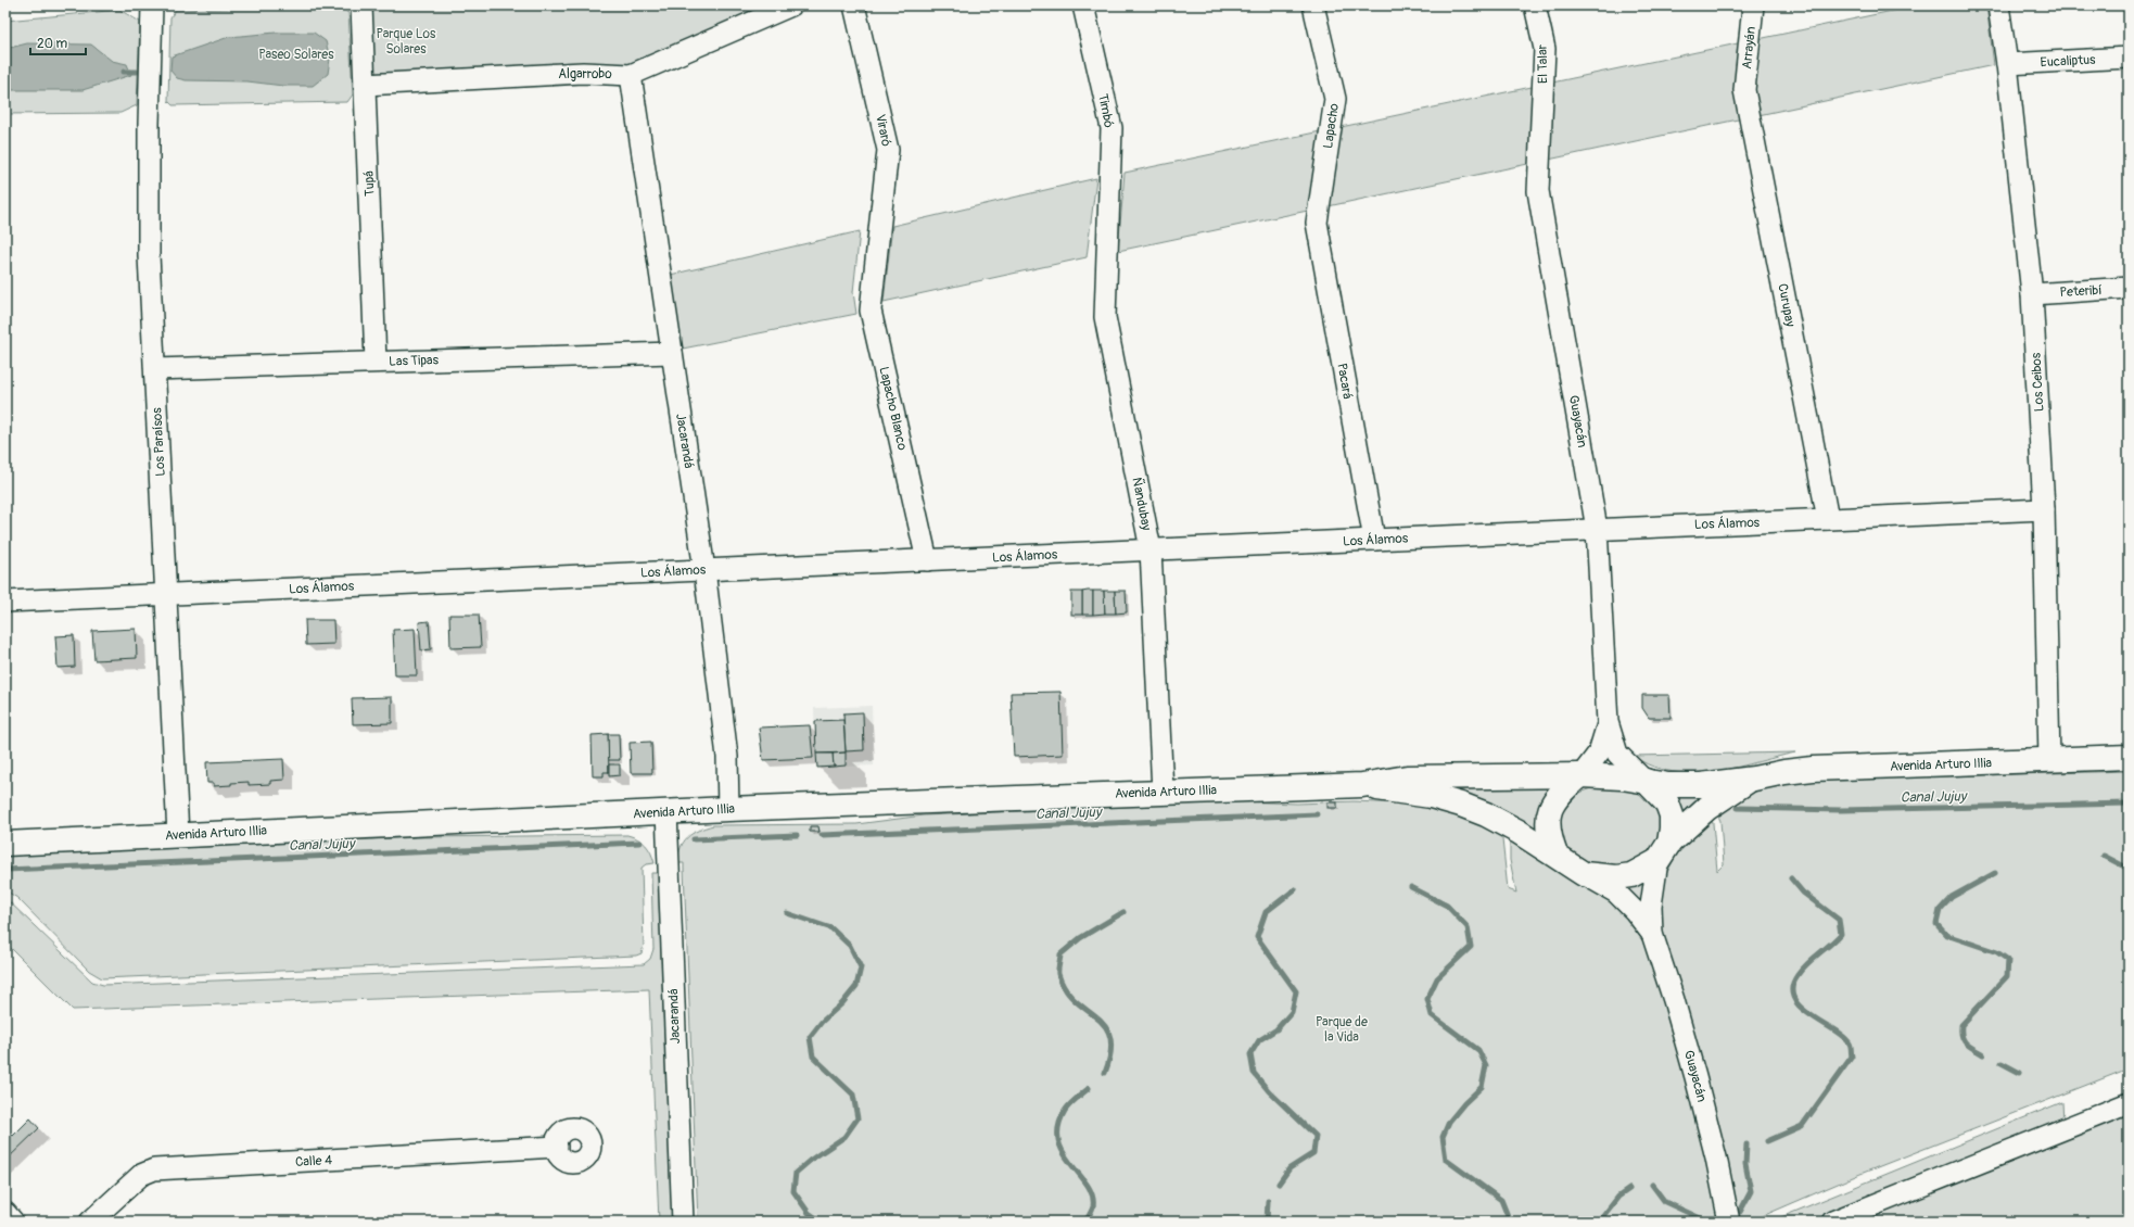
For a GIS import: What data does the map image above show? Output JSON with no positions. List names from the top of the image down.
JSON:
{
  "streets": {
    "main road": ["Avenida Arturo Illia"],
    "street": [
      "Arrayán",
      "Eucaliptus",
      "El Talar",
      "Algarrobo",
      "Timbó",
      "Lapacho",
      "Viraró",
      "Tupá",
      "Peteribí",
      "Curupay",
      "Las Tipas",
      "Pacará",
      "Los Ceibos",
      "Lapacho Blanco",
      "Guayacán",
      "Jacarandá",
      "Los Paraísos",
      "Ñandubay",
      "Los Álamos",
      "Calle 4"
    ]
  },
  "crossings": [
    ["Arrayán", "Curupay"],
    ["Eucaliptus", "Los Ceibos"],
    ["El Talar", "Guayacán"],
    ["Algarrobo", "Tupá"],
    ["Algarrobo", "Jacarandá"],
    ["Timbó", "Ñandubay"],
    ["Lapacho", "Pacará"],
    ["Viraró", "Lapacho Blanco"],
    ["Tupá", "Las Tipas"],
    ["Peteribí", "Los Ceibos"],
    ["Curupay", "Los Álamos"],
    ["Las Tipas", "Jacarandá"],
    ["Las Tipas", "Los Paraísos"],
    ["Pacará", "Los Álamos"],
    ["Los Ceibos", "Los Álamos"],
    ["Los Ceibos", "Avenida Arturo Illia"],
    ["Lapacho Blanco", "Los Álamos"],
    ["Guayacán", "Los Álamos"],
    ["Guayacán", "Avenida Arturo Illia"],
    ["Jacarandá", "Los Álamos"],
    ["Jacarandá", "Avenida Arturo Illia"],
    ["Los Paraísos", "Los Álamos"],
    ["Los Paraísos", "Avenida Arturo Illia"],
    ["Ñandubay", "Los Álamos"],
    ["Ñandubay", "Avenida Arturo Illia"]
  ],
  "water": ["Canal Jujuy"],
  "parks": ["Parque Los Solares", "Paseo Solares", "Parque de la Vida"],
  "scale_bar": "20 m"
}
